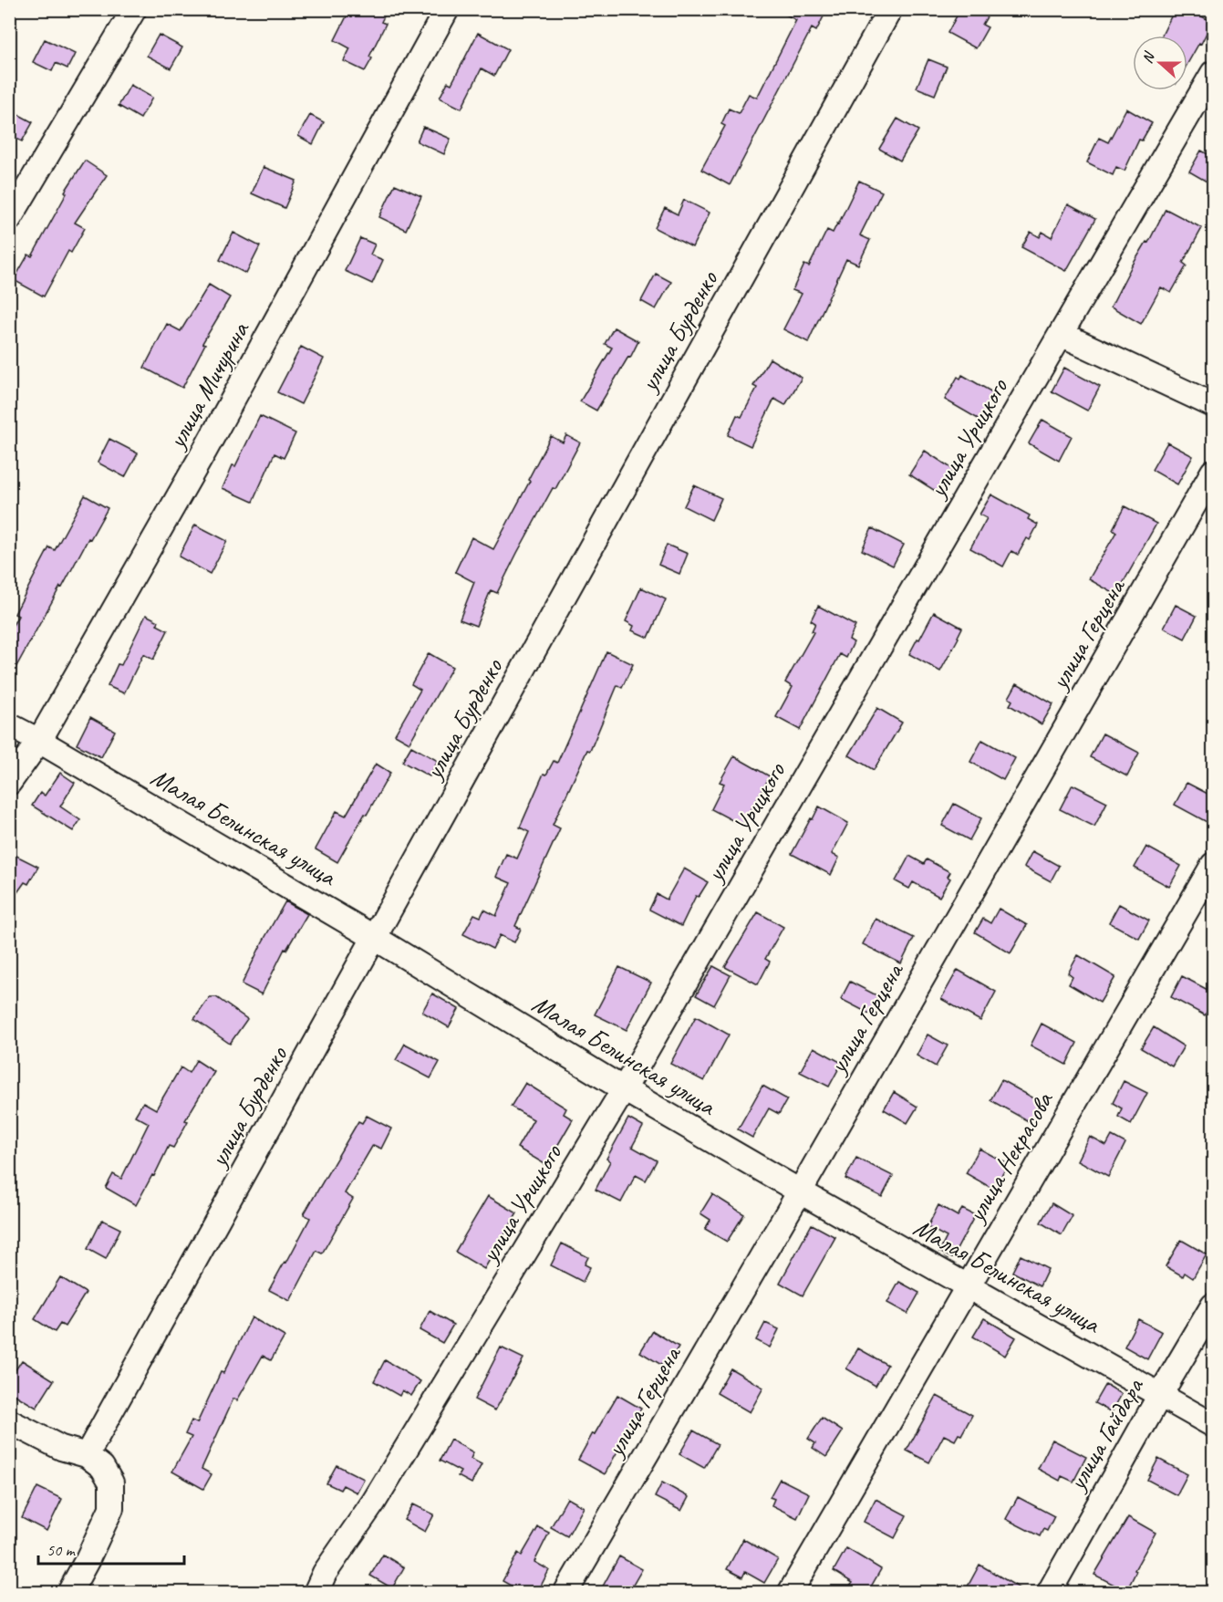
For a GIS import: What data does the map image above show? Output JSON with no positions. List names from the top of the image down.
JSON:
{
  "streets": {
    "street": [
      "улица Бурденко",
      "улица Мичурина",
      "улица Урицкого",
      "улица Герцена",
      "Малая Белинская улица",
      "улица Некрасова",
      "улица Гайдара"
    ]
  },
  "crossings": [
    ["улица Бурденко", "Малая Белинская улица"],
    ["улица Мичурина", "Малая Белинская улица"],
    ["улица Урицкого", "Малая Белинская улица"],
    ["улица Герцена", "Малая Белинская улица"],
    ["Малая Белинская улица", "улица Некрасова"],
    ["Малая Белинская улица", "улица Гайдара"]
  ],
  "scale_bar": "50 m",
  "north": "left"
}
